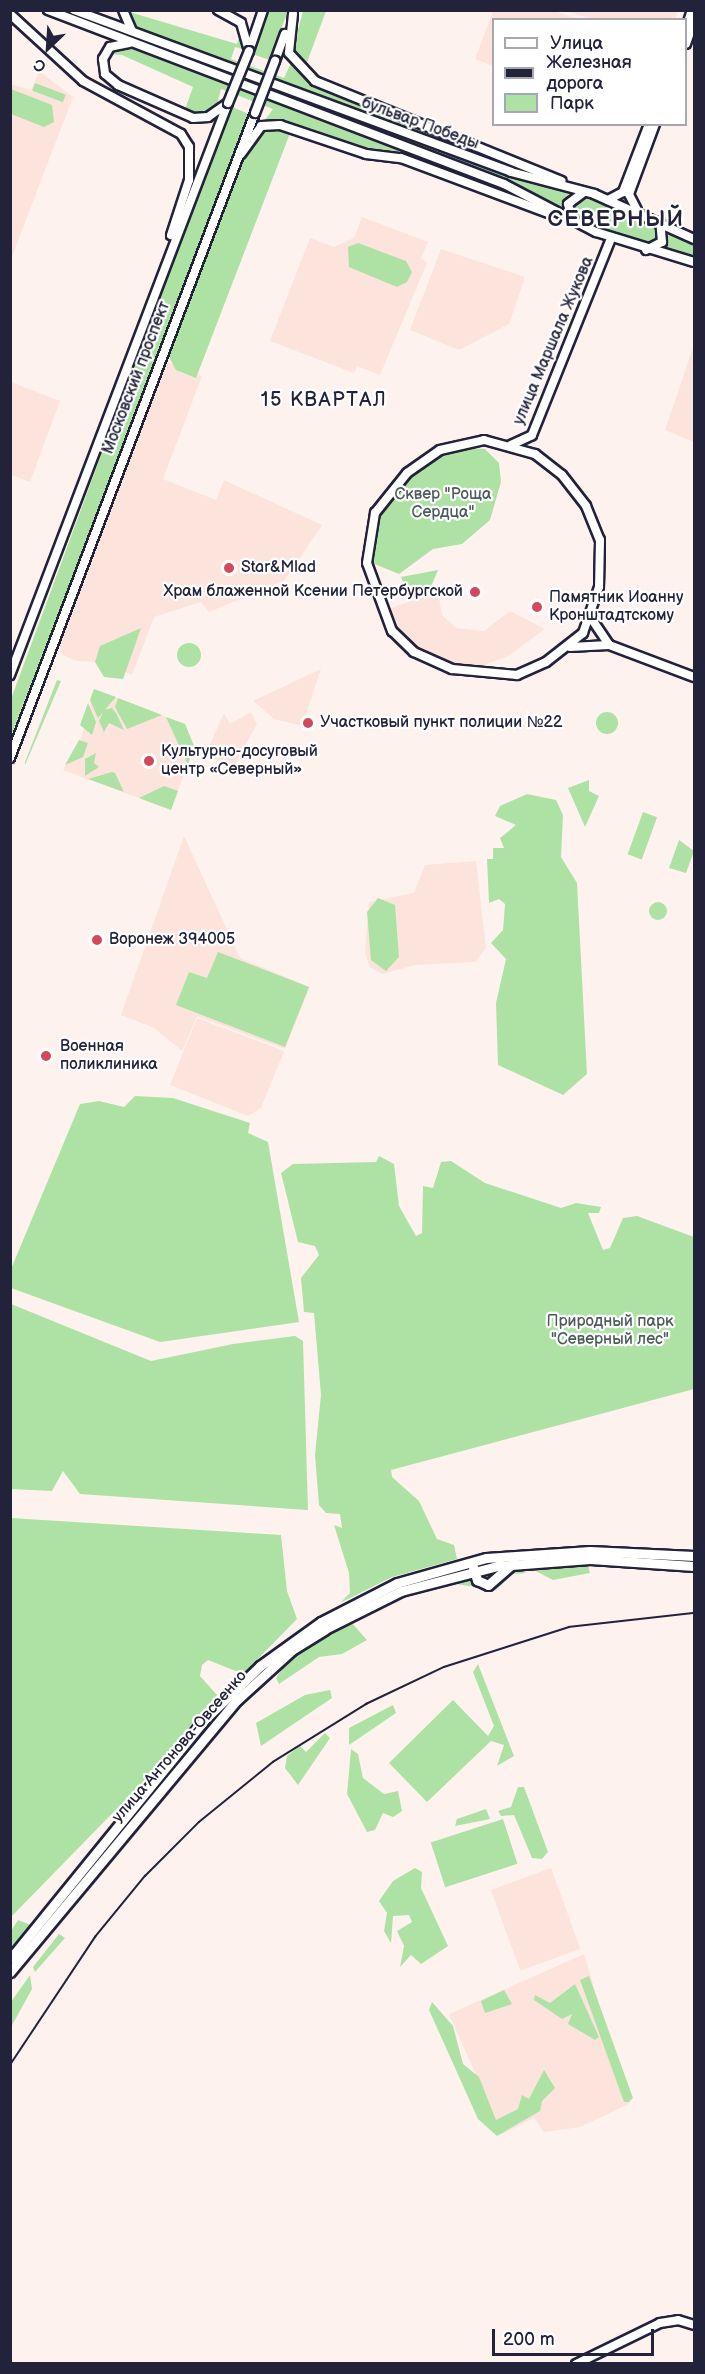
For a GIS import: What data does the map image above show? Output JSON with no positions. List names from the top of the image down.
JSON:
{
  "streets": {
    "highway": ["улица Антонова-Овсеенко"],
    "main road": ["бульвар Победы", "Московский проспект"],
    "street": ["улица Маршала Жукова"]
  },
  "crossings": [
    ["бульвар Победы", "улица Маршала Жукова"]
  ],
  "districts": ["СЕВЕРНЫЙ", "15 КВАРТАЛ"],
  "parks": ["Сквер \"Роща Сердца\"", "Природный парк \"Северный лес\""],
  "places": [
    "Star&Mlad",
    "Храм блаженной Ксении Петербургской",
    "Памятник Иоанну Кронштадтскому",
    "Участковый пункт полиции №22",
    "Культурно-досуговый центр «Северный»",
    "Воронеж 394005",
    "Военная поликлиника"
  ],
  "legend": ["Улица", "Железная дорога", "Парк"],
  "scale_bar": "200 m",
  "north": "bottom left"
}
